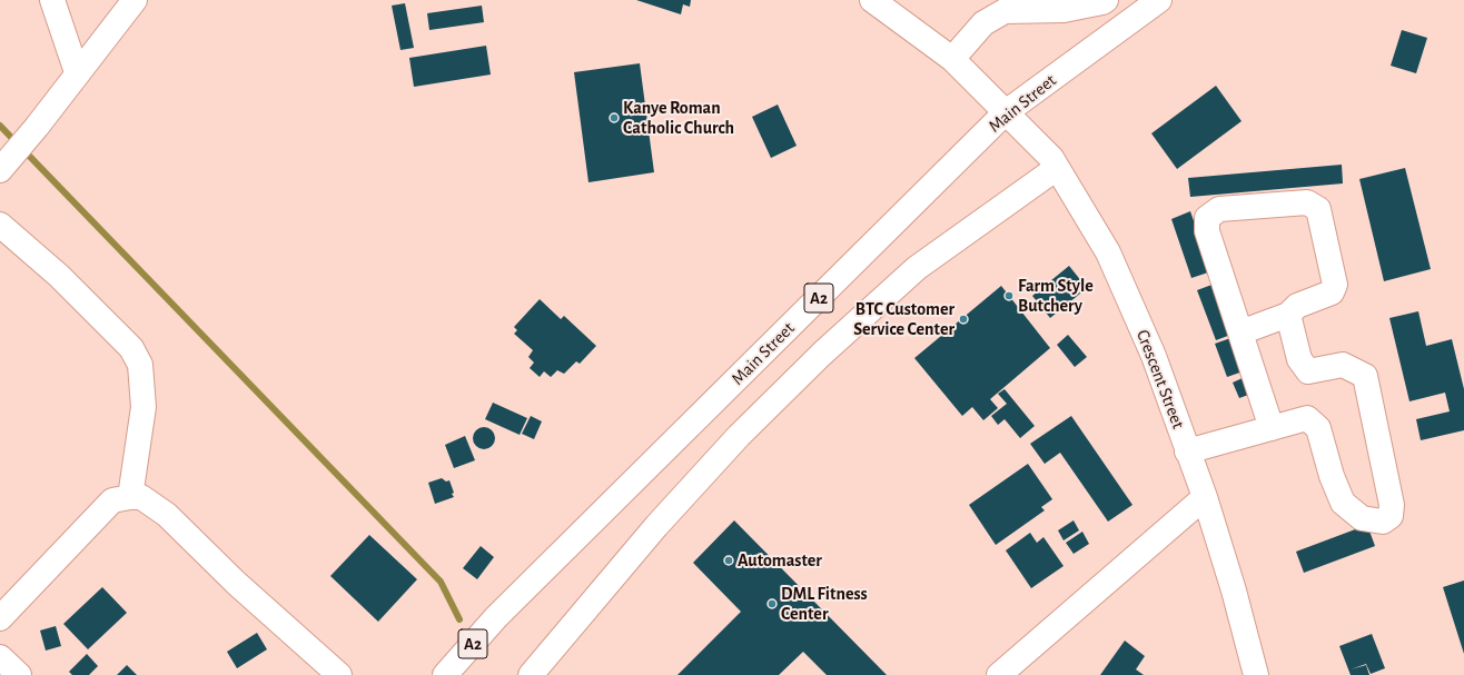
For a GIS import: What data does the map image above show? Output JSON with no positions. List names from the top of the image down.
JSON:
{
  "streets": {
    "main road": ["Main Street", "A2", "Crescent Street"]
  },
  "crossings": [
    ["Main Street", "Crescent Street"]
  ],
  "places": [
    "Kanye Roman Catholic Church",
    "Farm Style Butchery",
    "BTC Customer Service Center",
    "Automaster",
    "DML Fitness Center"
  ]
}
